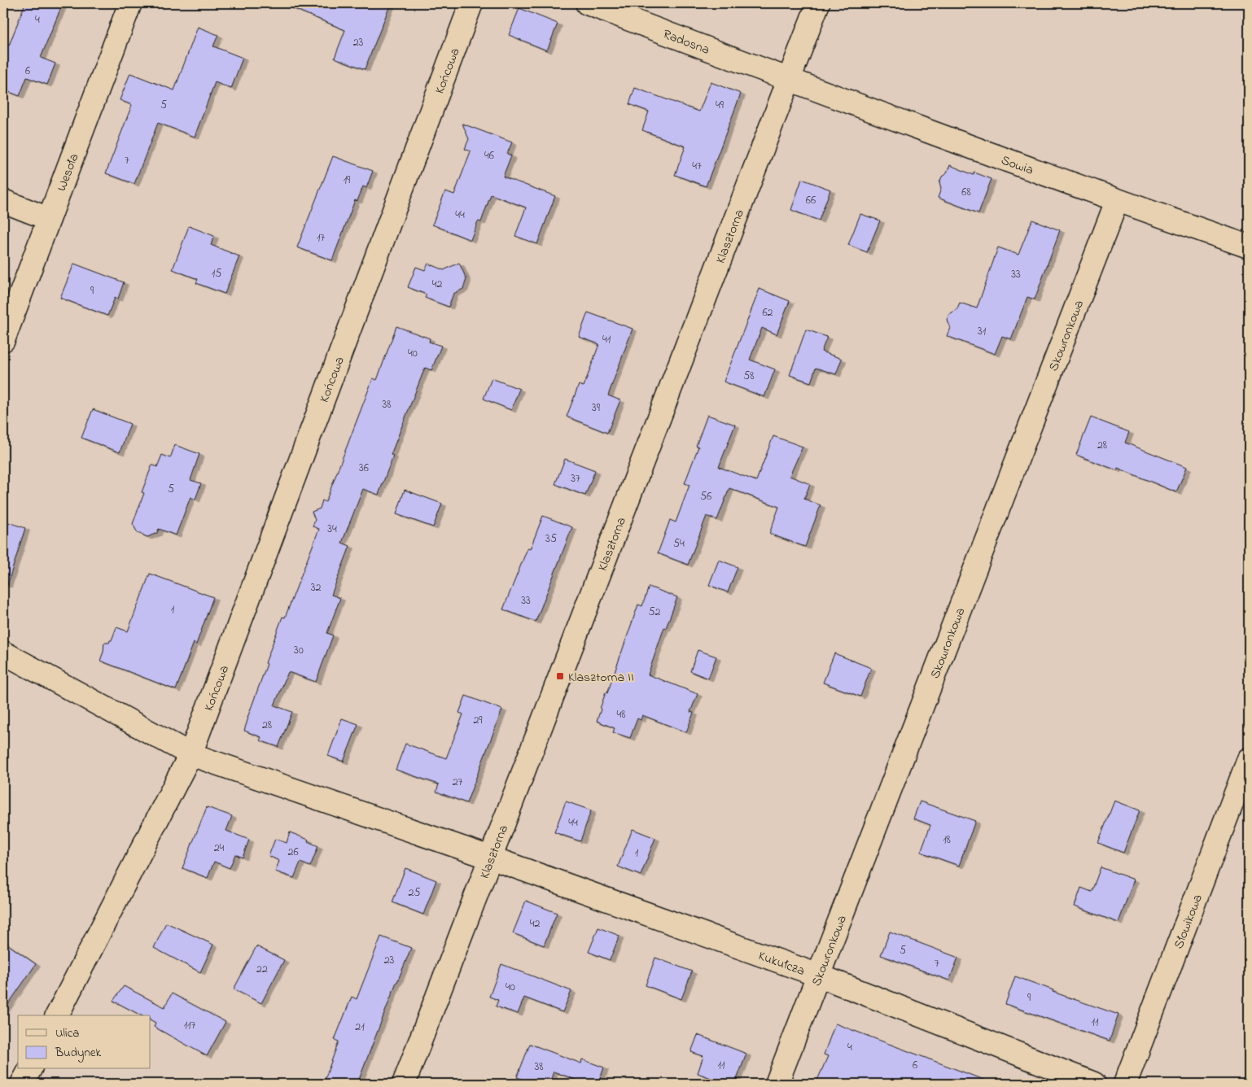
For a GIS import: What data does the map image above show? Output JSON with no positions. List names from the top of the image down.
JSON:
{
  "streets": {
    "street": [
      "Radosna",
      "Końcowa",
      "Sowia",
      "Wesoła",
      "Klasztorna",
      "Skowronkowa",
      "Słowikowa",
      "Kukułcza"
    ]
  },
  "crossings": [
    ["Radosna", "Sowia"],
    ["Radosna", "Klasztorna"],
    ["Końcowa", "Kukułcza"],
    ["Sowia", "Klasztorna"],
    ["Sowia", "Skowronkowa"],
    ["Klasztorna", "Kukułcza"],
    ["Skowronkowa", "Kukułcza"]
  ],
  "places": {
    "transit": ["Klasztorna II"]
  },
  "house_numbers": [
    "4",
    "23",
    "6",
    "5",
    "49",
    "46",
    "7",
    "47",
    "19",
    "68",
    "66",
    "44",
    "17",
    "15",
    "33",
    "42",
    "9",
    "62",
    "31",
    "41",
    "40",
    "58",
    "38",
    "39",
    "28",
    "36",
    "37",
    "5",
    "56",
    "34",
    "35",
    "54",
    "32",
    "33",
    "1",
    "52",
    "30",
    "48",
    "29",
    "28",
    "27",
    "44",
    "18",
    "24",
    "26",
    "1",
    "25",
    "42",
    "5",
    "23",
    "7",
    "22",
    "40",
    "9",
    "11",
    "117",
    "21",
    "4",
    "11",
    "6",
    "38"
  ],
  "legend": ["Ulica", "Budynek"]
}
